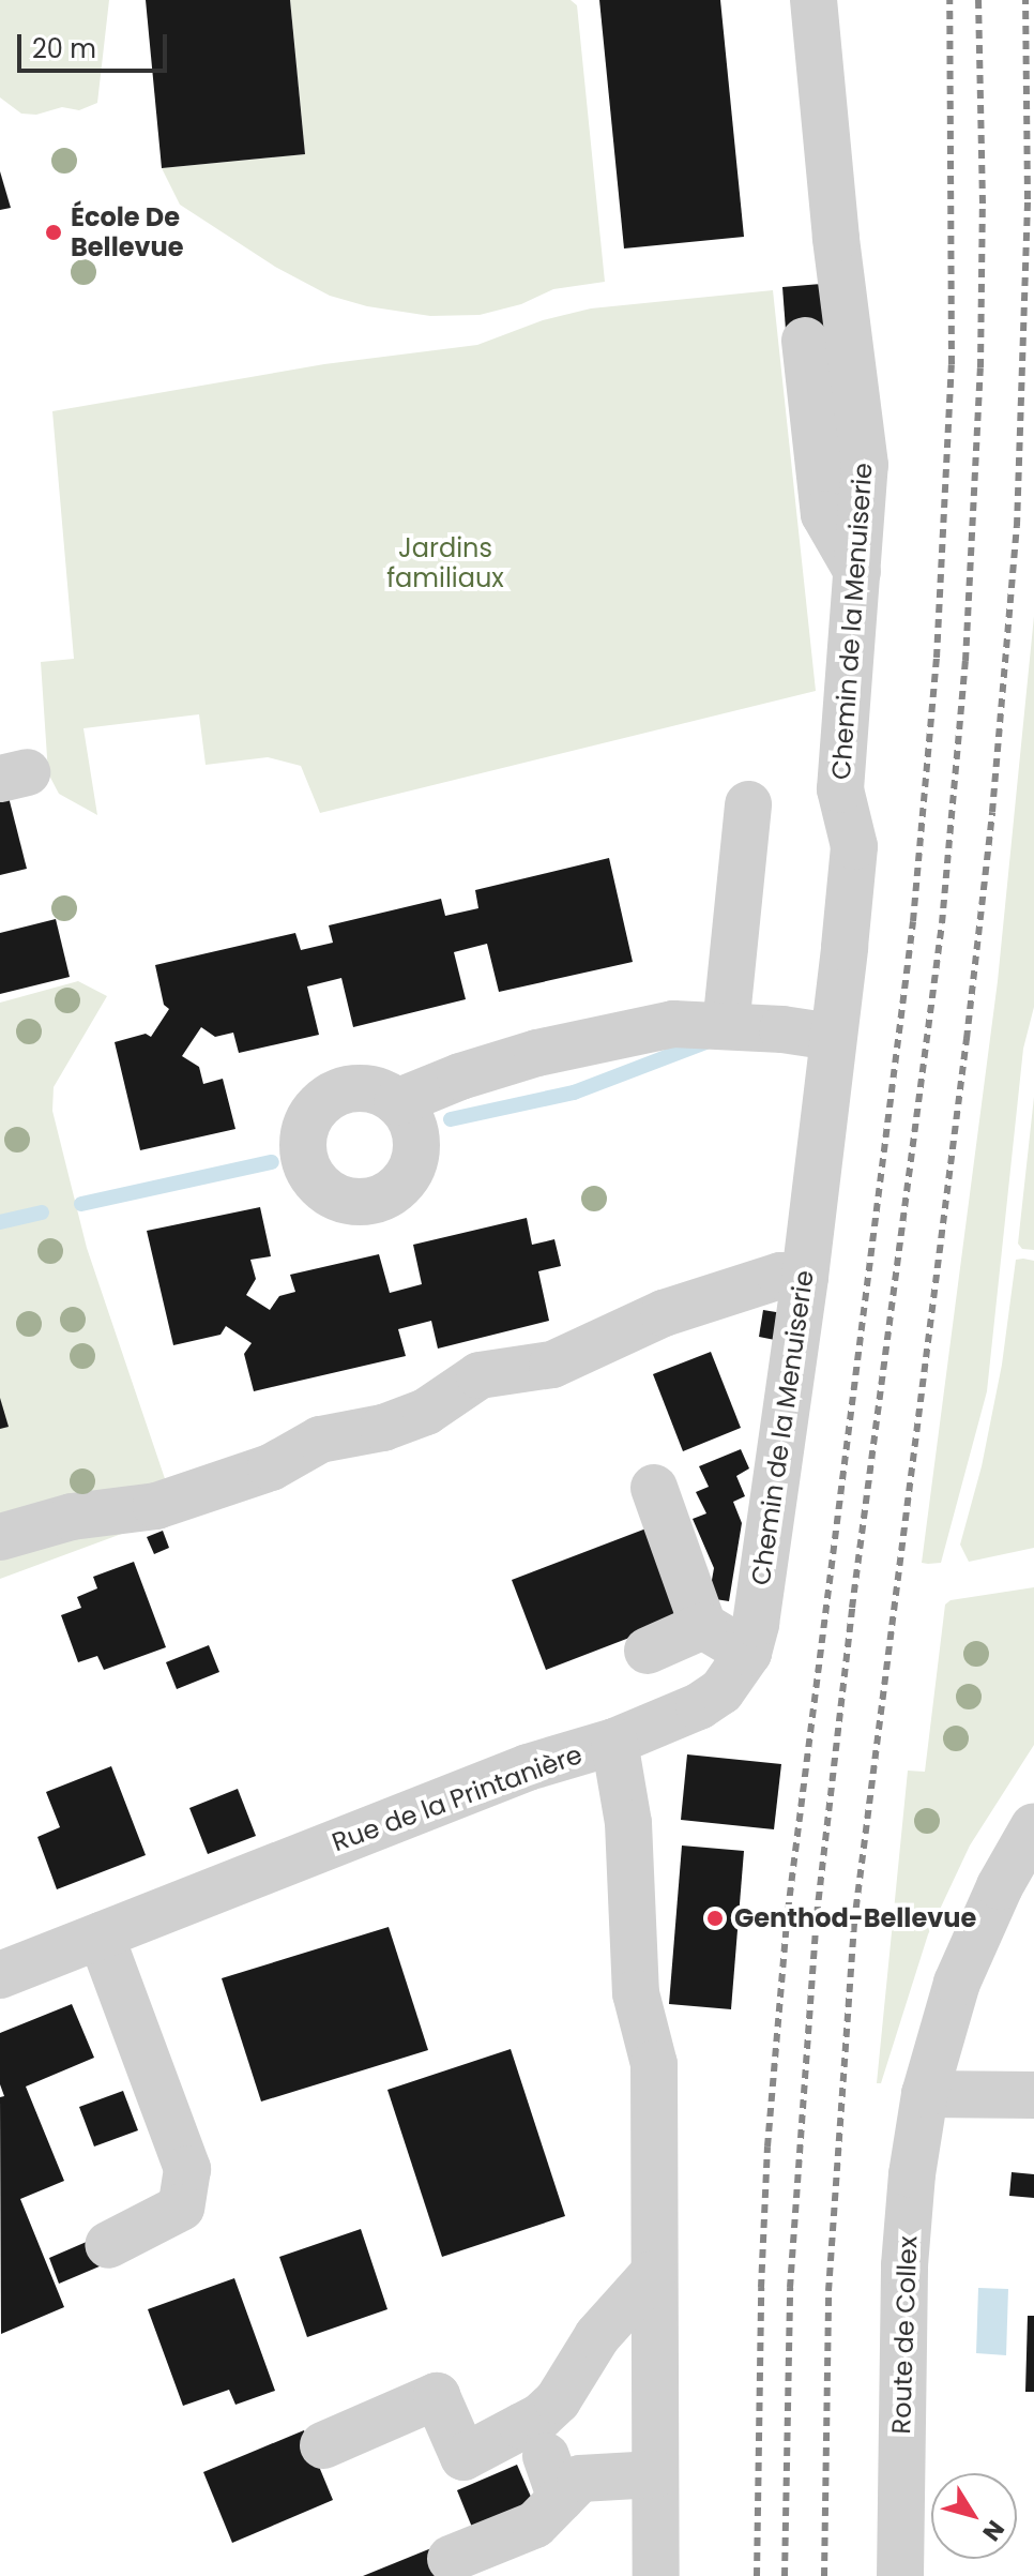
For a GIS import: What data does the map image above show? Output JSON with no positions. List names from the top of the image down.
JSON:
{
  "streets": {
    "street": ["Chemin de la Menuiserie", "Rue de la Printanière", "Route de Collex"]
  },
  "crossings": [
    ["Chemin de la Menuiserie", "Rue de la Printanière"]
  ],
  "parks": ["Jardins familiaux"],
  "places": ["École De Bellevue", "Genthod-Bellevue"],
  "scale_bar": "20 m",
  "north": "bottom right"
}
